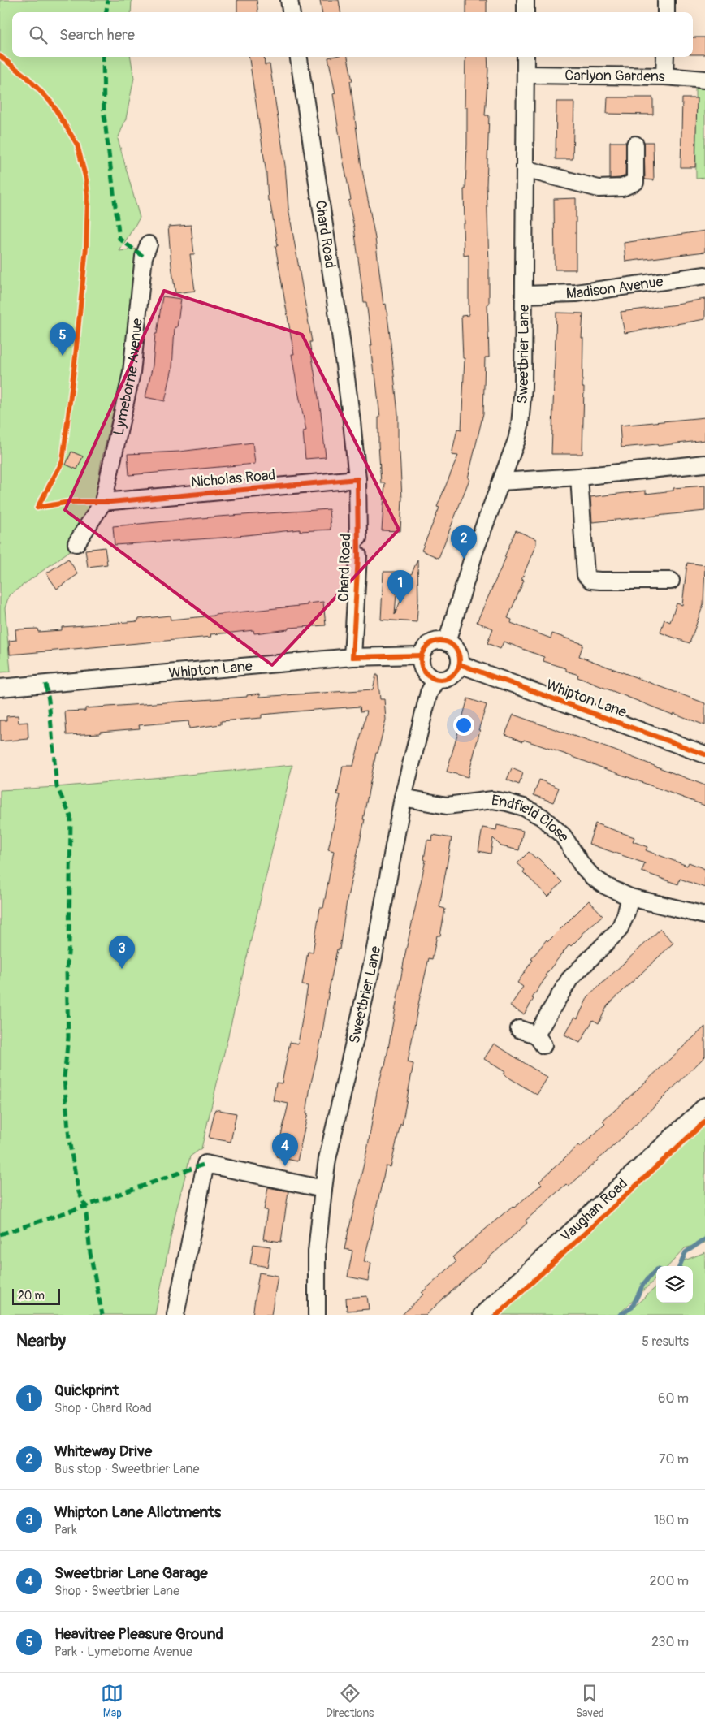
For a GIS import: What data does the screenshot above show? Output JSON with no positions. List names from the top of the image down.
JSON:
{
  "streets": {
    "street": [
      "Carlyon Gardens",
      "Chard Road",
      "Madison Avenue",
      "Sweetbrier Lane",
      "Lymeborne Avenue",
      "Nicholas Road",
      "Whipton Lane",
      "Endfield Close",
      "Vaughan Road"
    ]
  },
  "crossings": [
    ["Carlyon Gardens", "Sweetbrier Lane"],
    ["Chard Road", "Nicholas Road"],
    ["Chard Road", "Whipton Lane"],
    ["Madison Avenue", "Sweetbrier Lane"],
    ["Sweetbrier Lane", "Whipton Lane"],
    ["Sweetbrier Lane", "Endfield Close"],
    ["Lymeborne Avenue", "Nicholas Road"]
  ],
  "scale_bar": "20 m",
  "page": {
    "search": "Search here",
    "pins": [
      "5",
      "2",
      "1",
      "3",
      "4"
    ],
    "scale": "20 m",
    "heading": ["Nearby", "5 results"],
    "list": [
      {
        "mark": "1",
        "name": "Quickprint",
        "note": "Shop · Chard Road",
        "value": "60 m"
      },
      {
        "mark": "2",
        "name": "Whiteway Drive",
        "note": "Bus stop · Sweetbrier Lane",
        "value": "70 m"
      },
      {
        "mark": "3",
        "name": "Whipton Lane Allotments",
        "note": "Park",
        "value": "180 m"
      },
      {
        "mark": "4",
        "name": "Sweetbriar Lane Garage",
        "note": "Shop · Sweetbrier Lane",
        "value": "200 m"
      },
      {
        "mark": "5",
        "name": "Heavitree Pleasure Ground",
        "note": "Park · Lymeborne Avenue",
        "value": "230 m"
      }
    ],
    "nav": ["Map", "Directions", "Saved"]
  }
}
